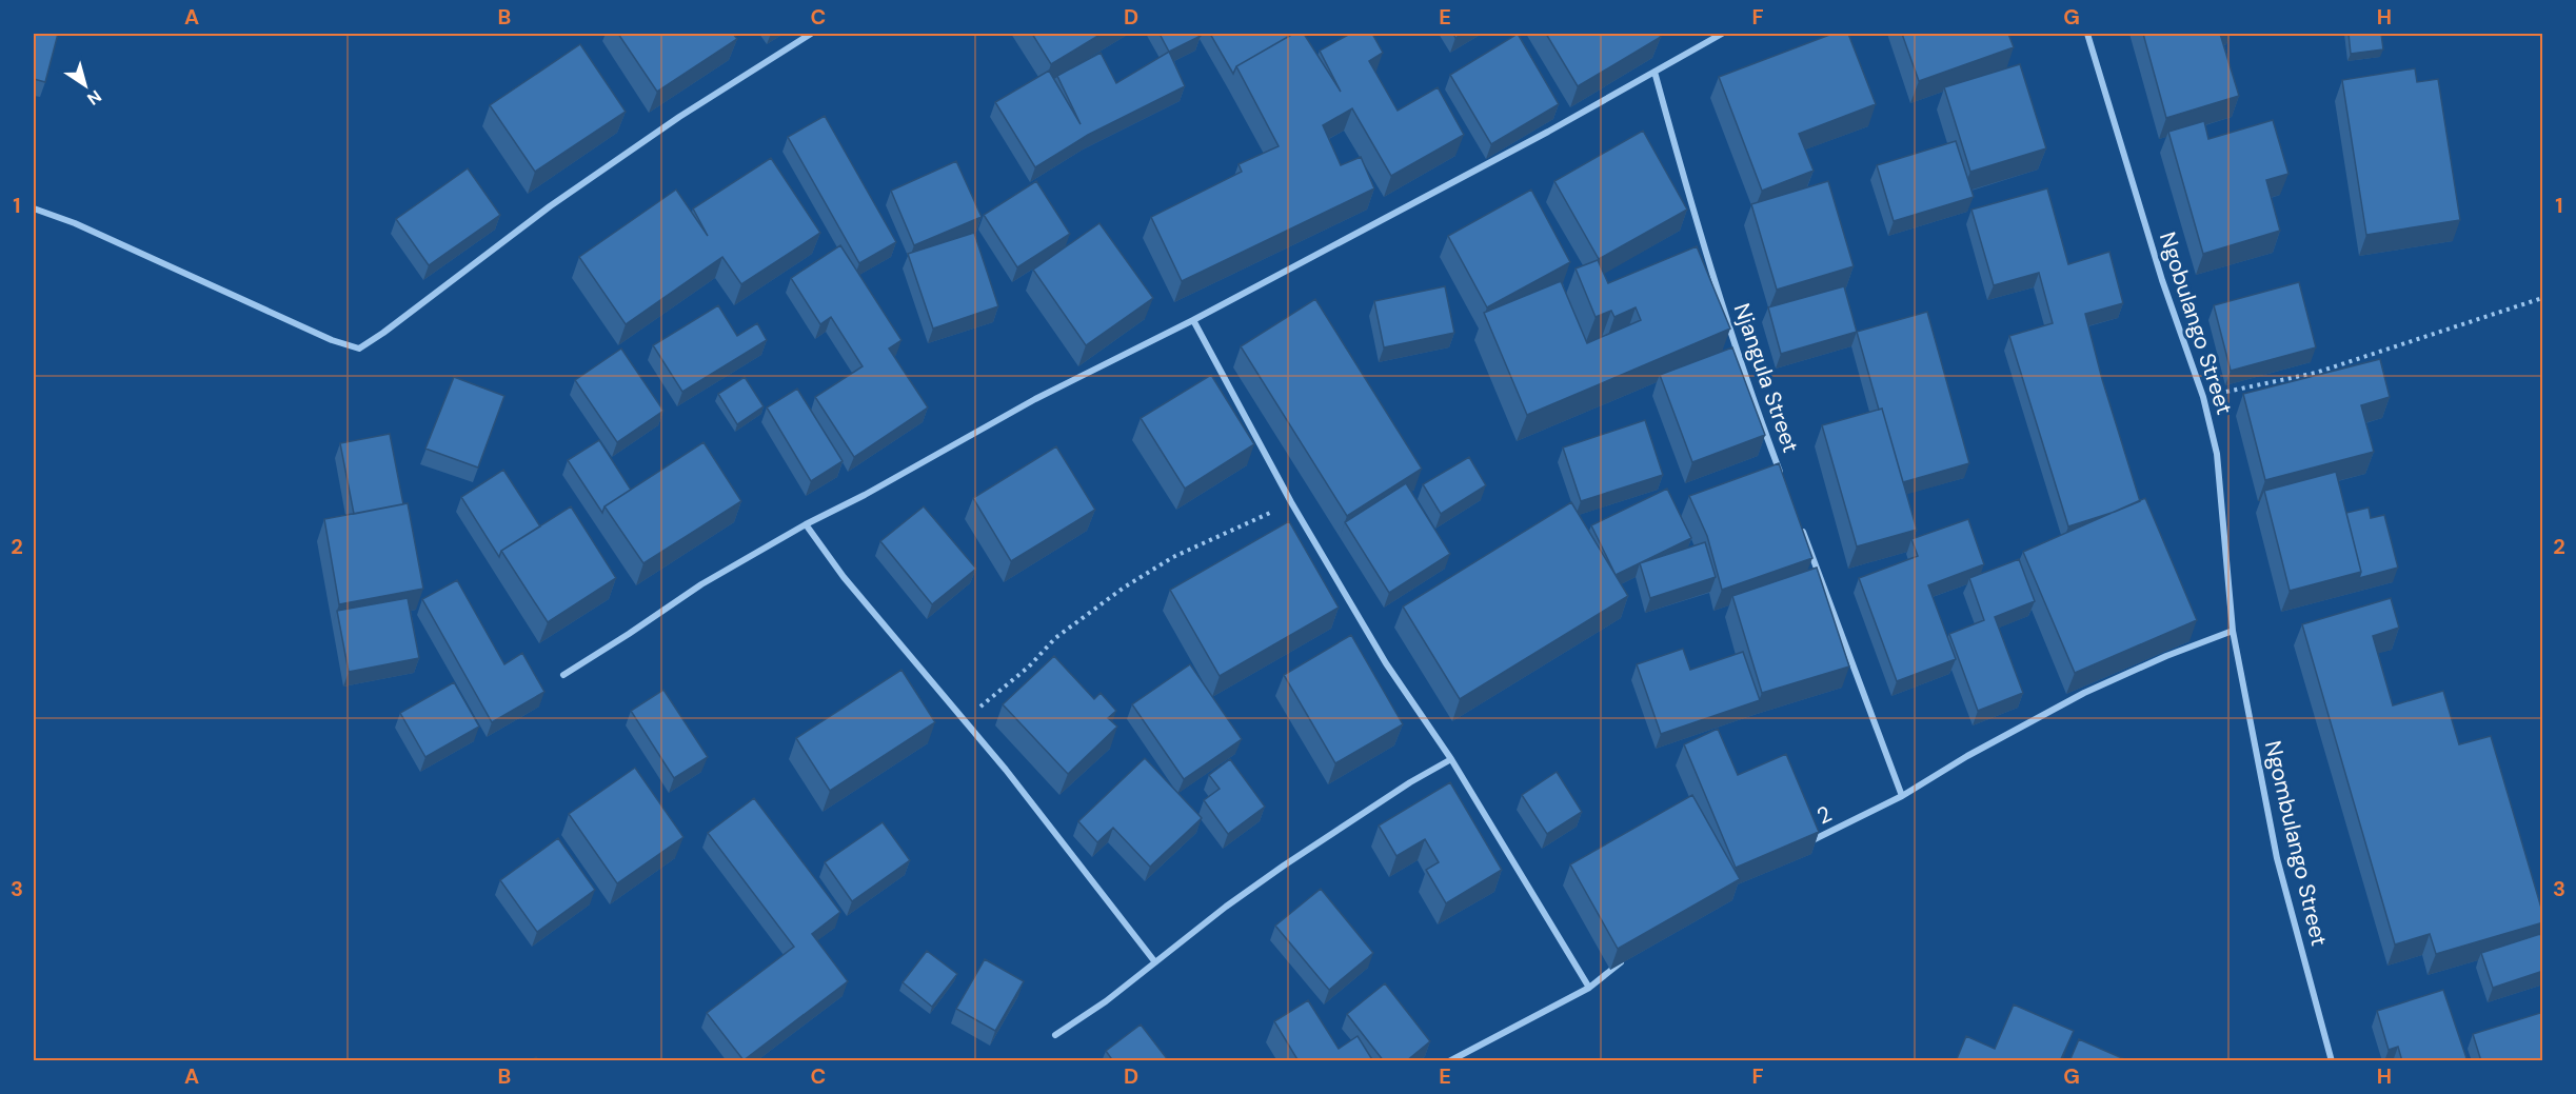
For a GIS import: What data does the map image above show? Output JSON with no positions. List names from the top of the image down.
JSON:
{
  "streets": {
    "street": [
      "Ngobulango Street",
      "Njangula Street",
      "2",
      "Ngombulango Street"
    ]
  },
  "crossings": [
    ["Ngobulango Street", "2"],
    ["Ngobulango Street", "Ngombulango Street"],
    ["2", "Ngombulango Street"]
  ],
  "north": "bottom right",
  "grid": {
    "columns": [
      "A",
      "B",
      "C",
      "D",
      "E",
      "F",
      "G",
      "H"
    ],
    "rows": ["1", "2", "3"]
  }
}
